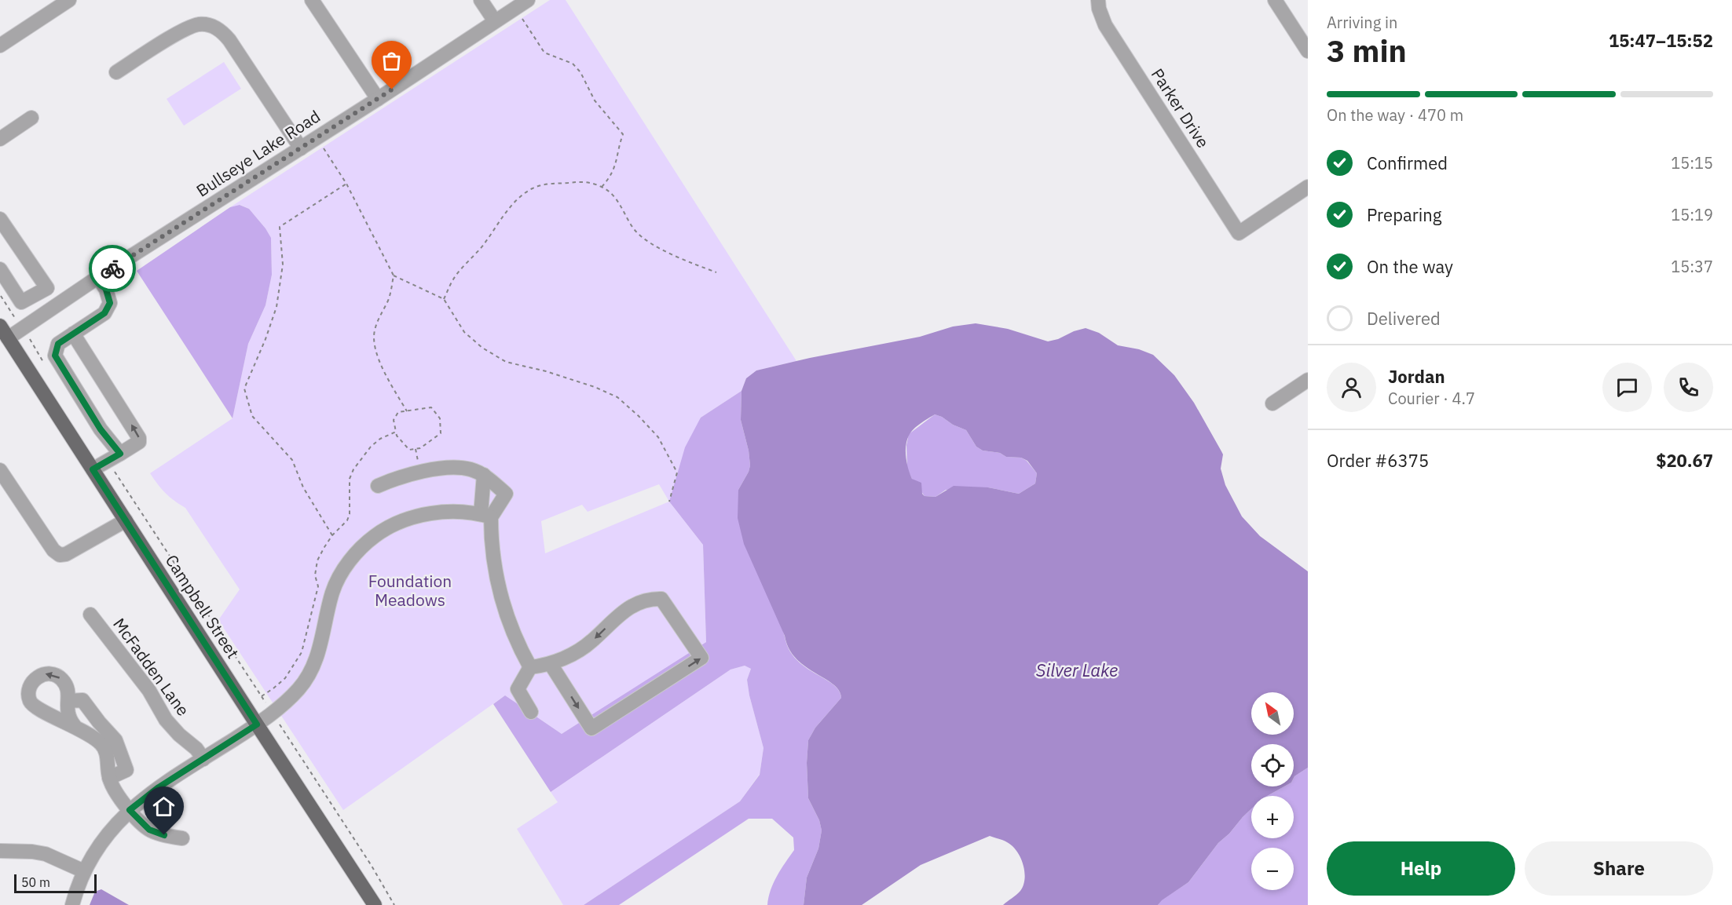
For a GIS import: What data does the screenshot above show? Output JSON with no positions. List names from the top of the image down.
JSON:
{
  "streets": {
    "main road": ["Campbell Street"],
    "street": ["Parker Drive", "Bullseye Lake Road", "McFadden Lane"]
  },
  "crossings": [
    ["Bullseye Lake Road", "Campbell Street"]
  ],
  "water": ["Silver Lake"],
  "parks": ["Foundation Meadows"],
  "scale_bar": "50 m",
  "north": "top left",
  "page": {
    "heading": ["3 min", "Arriving in", "15:47–15:52"],
    "panel": [
      "Jordan",
      "Courier · 4.7",
      "Order #6375",
      "$20.67"
    ],
    "bar": "On the way · 470 m",
    "list": [
      ["Confirmed", "15:15"],
      ["Preparing", "15:19"],
      ["On the way", "15:37"],
      "Delivered"
    ],
    "map_buttons": ["+", "−"],
    "buttons": ["Help", "Share"],
    "scale": "50 m"
  }
}
